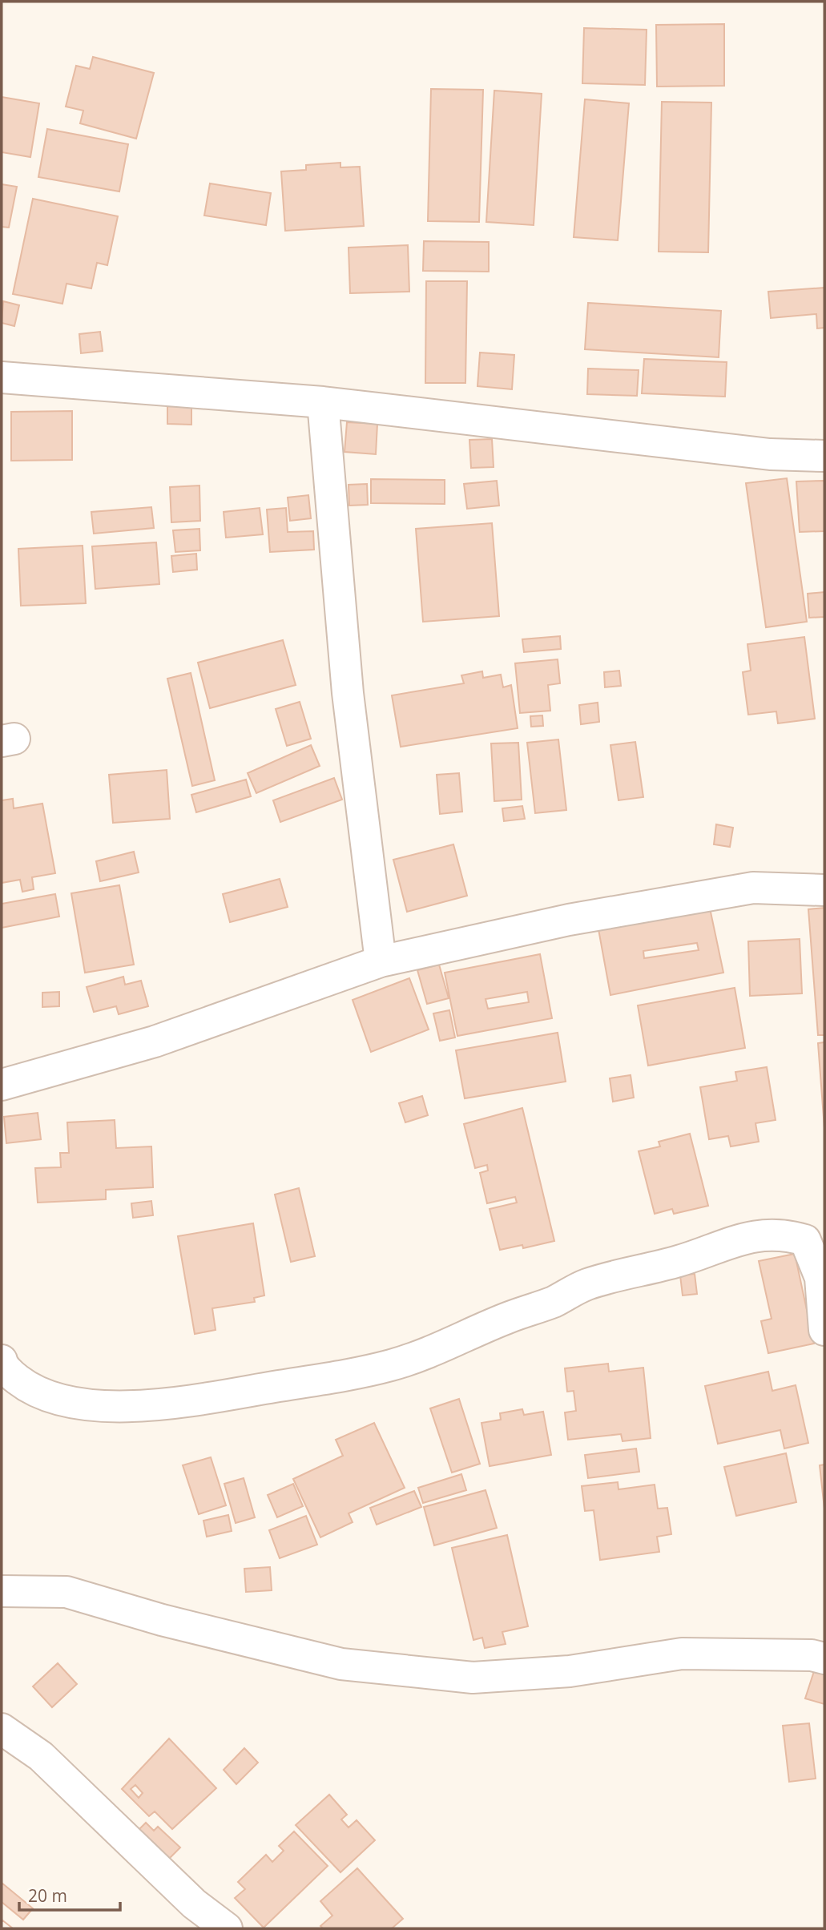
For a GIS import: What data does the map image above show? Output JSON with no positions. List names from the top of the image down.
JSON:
{
  "scale_bar": "20 m"
}
